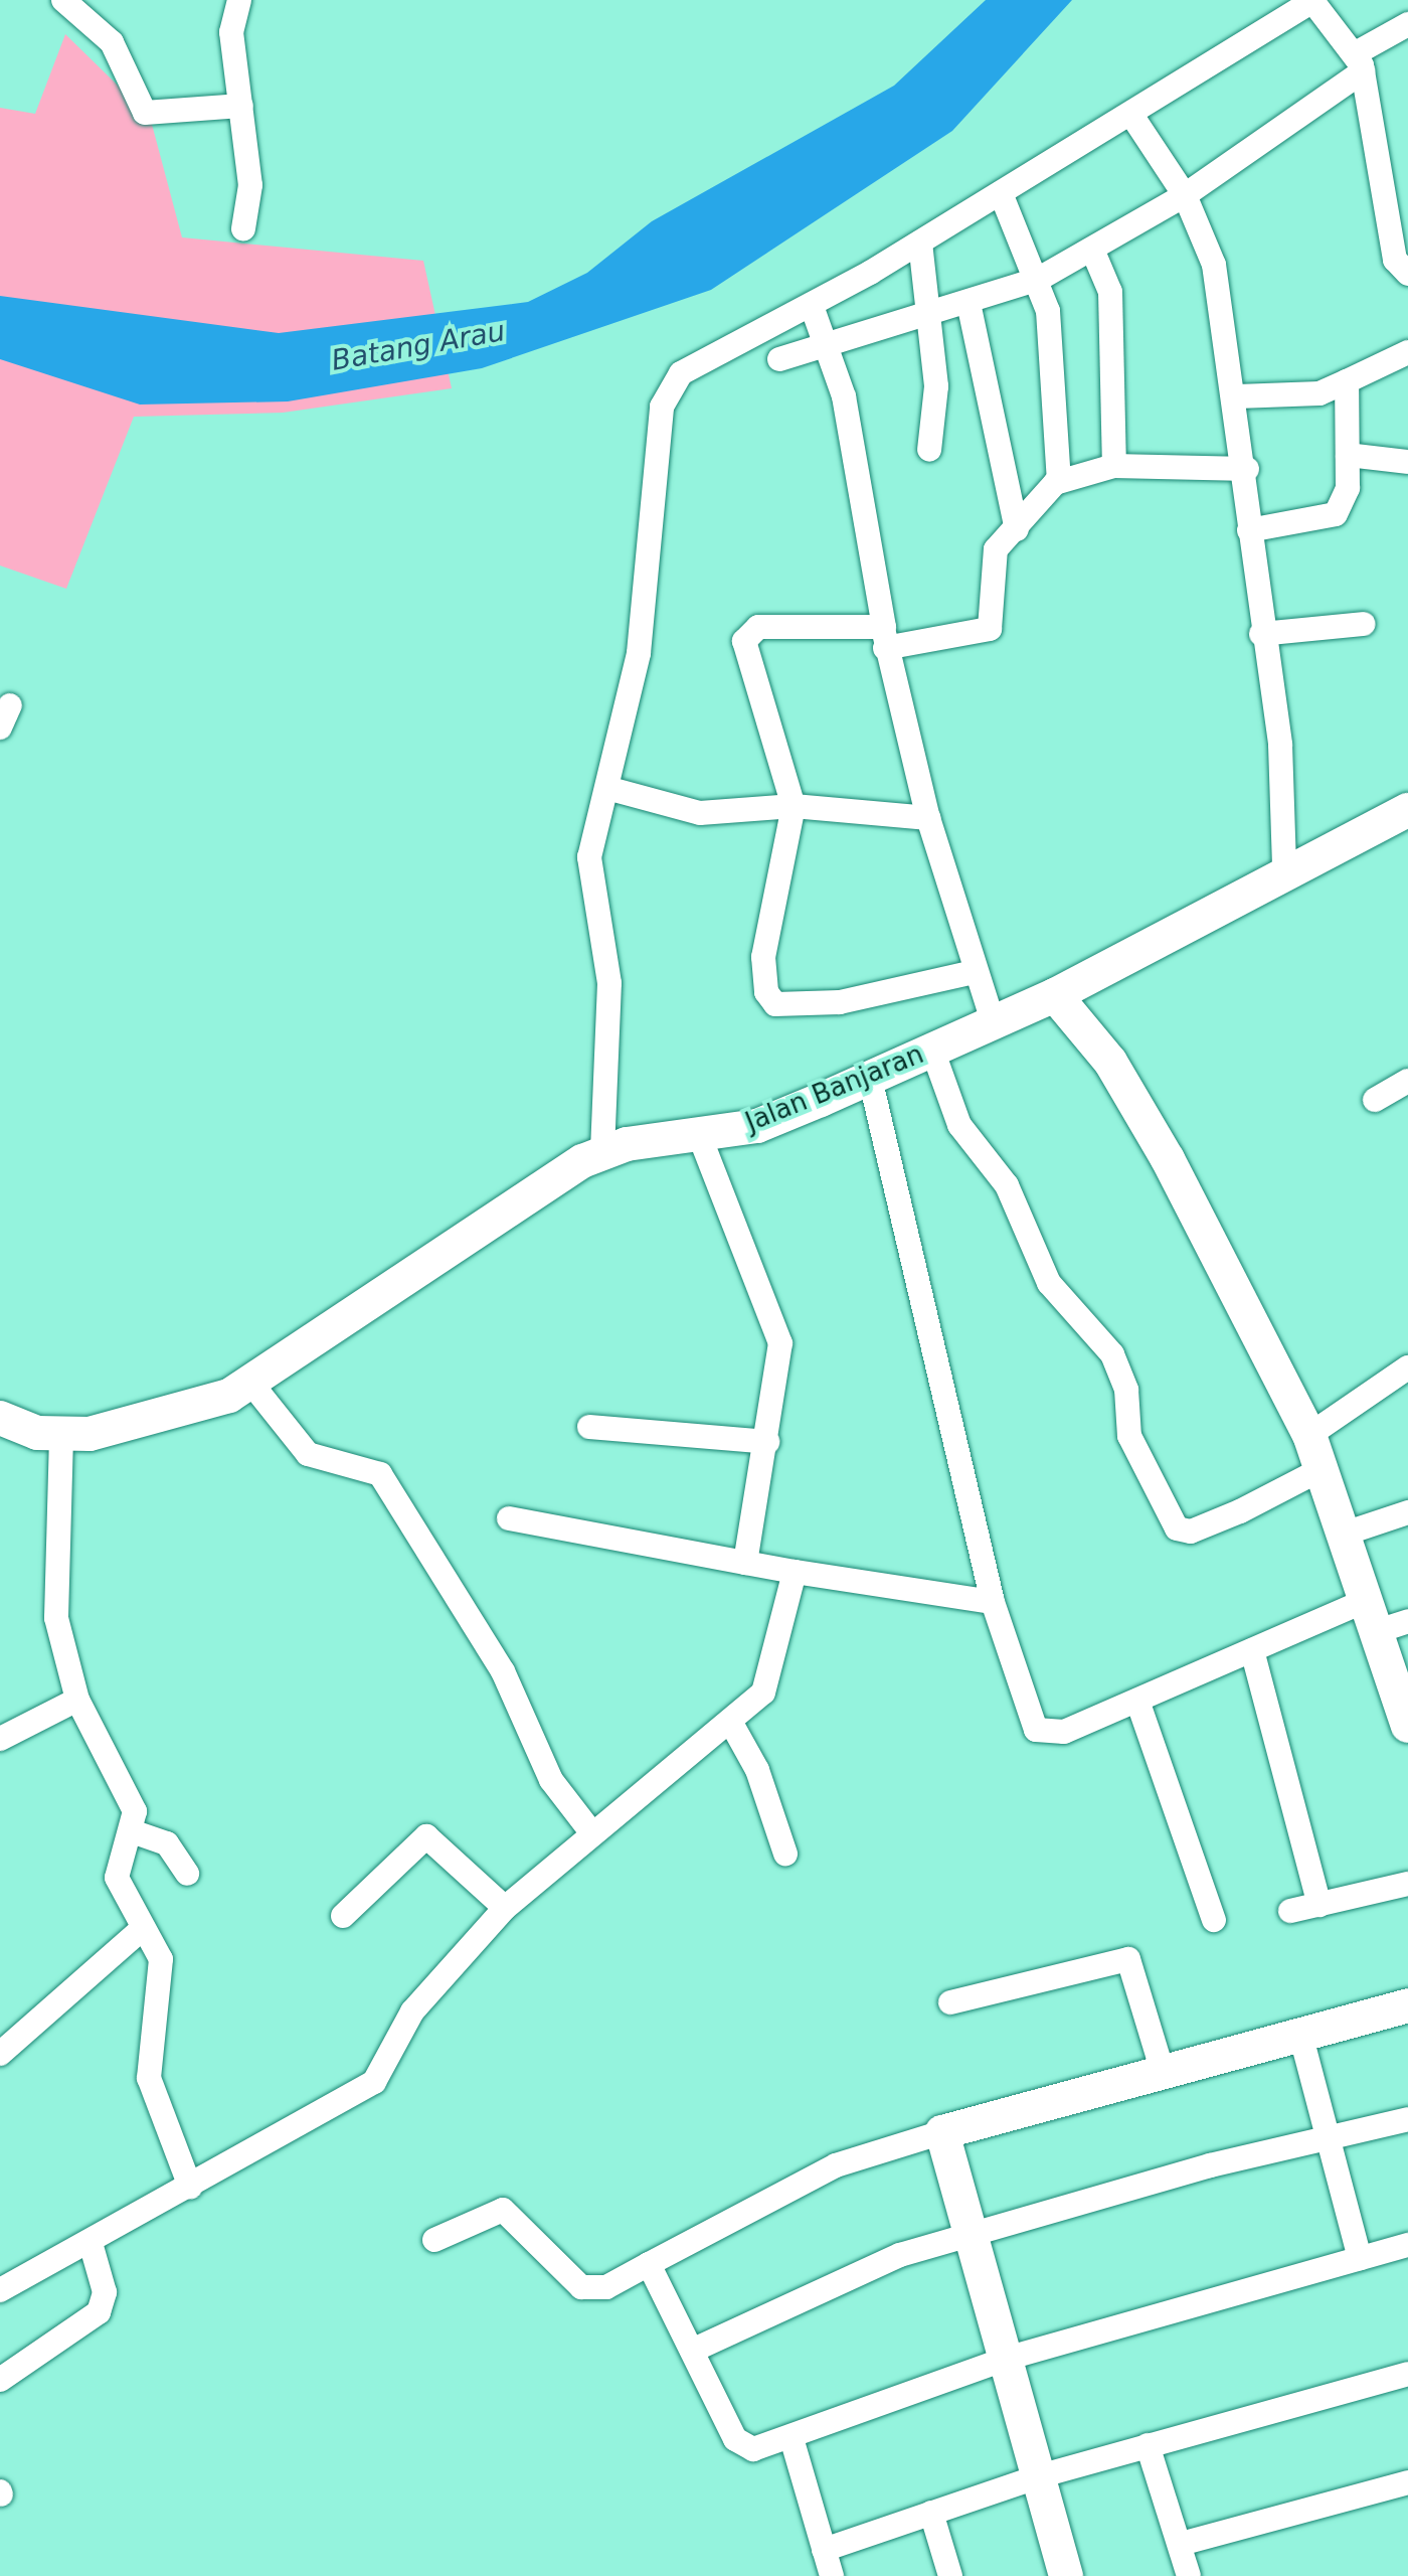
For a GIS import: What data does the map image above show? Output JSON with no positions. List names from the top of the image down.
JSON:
{
  "streets": {
    "street": ["Jalan Banjaran"]
  },
  "water": ["Batang Arau"]
}
